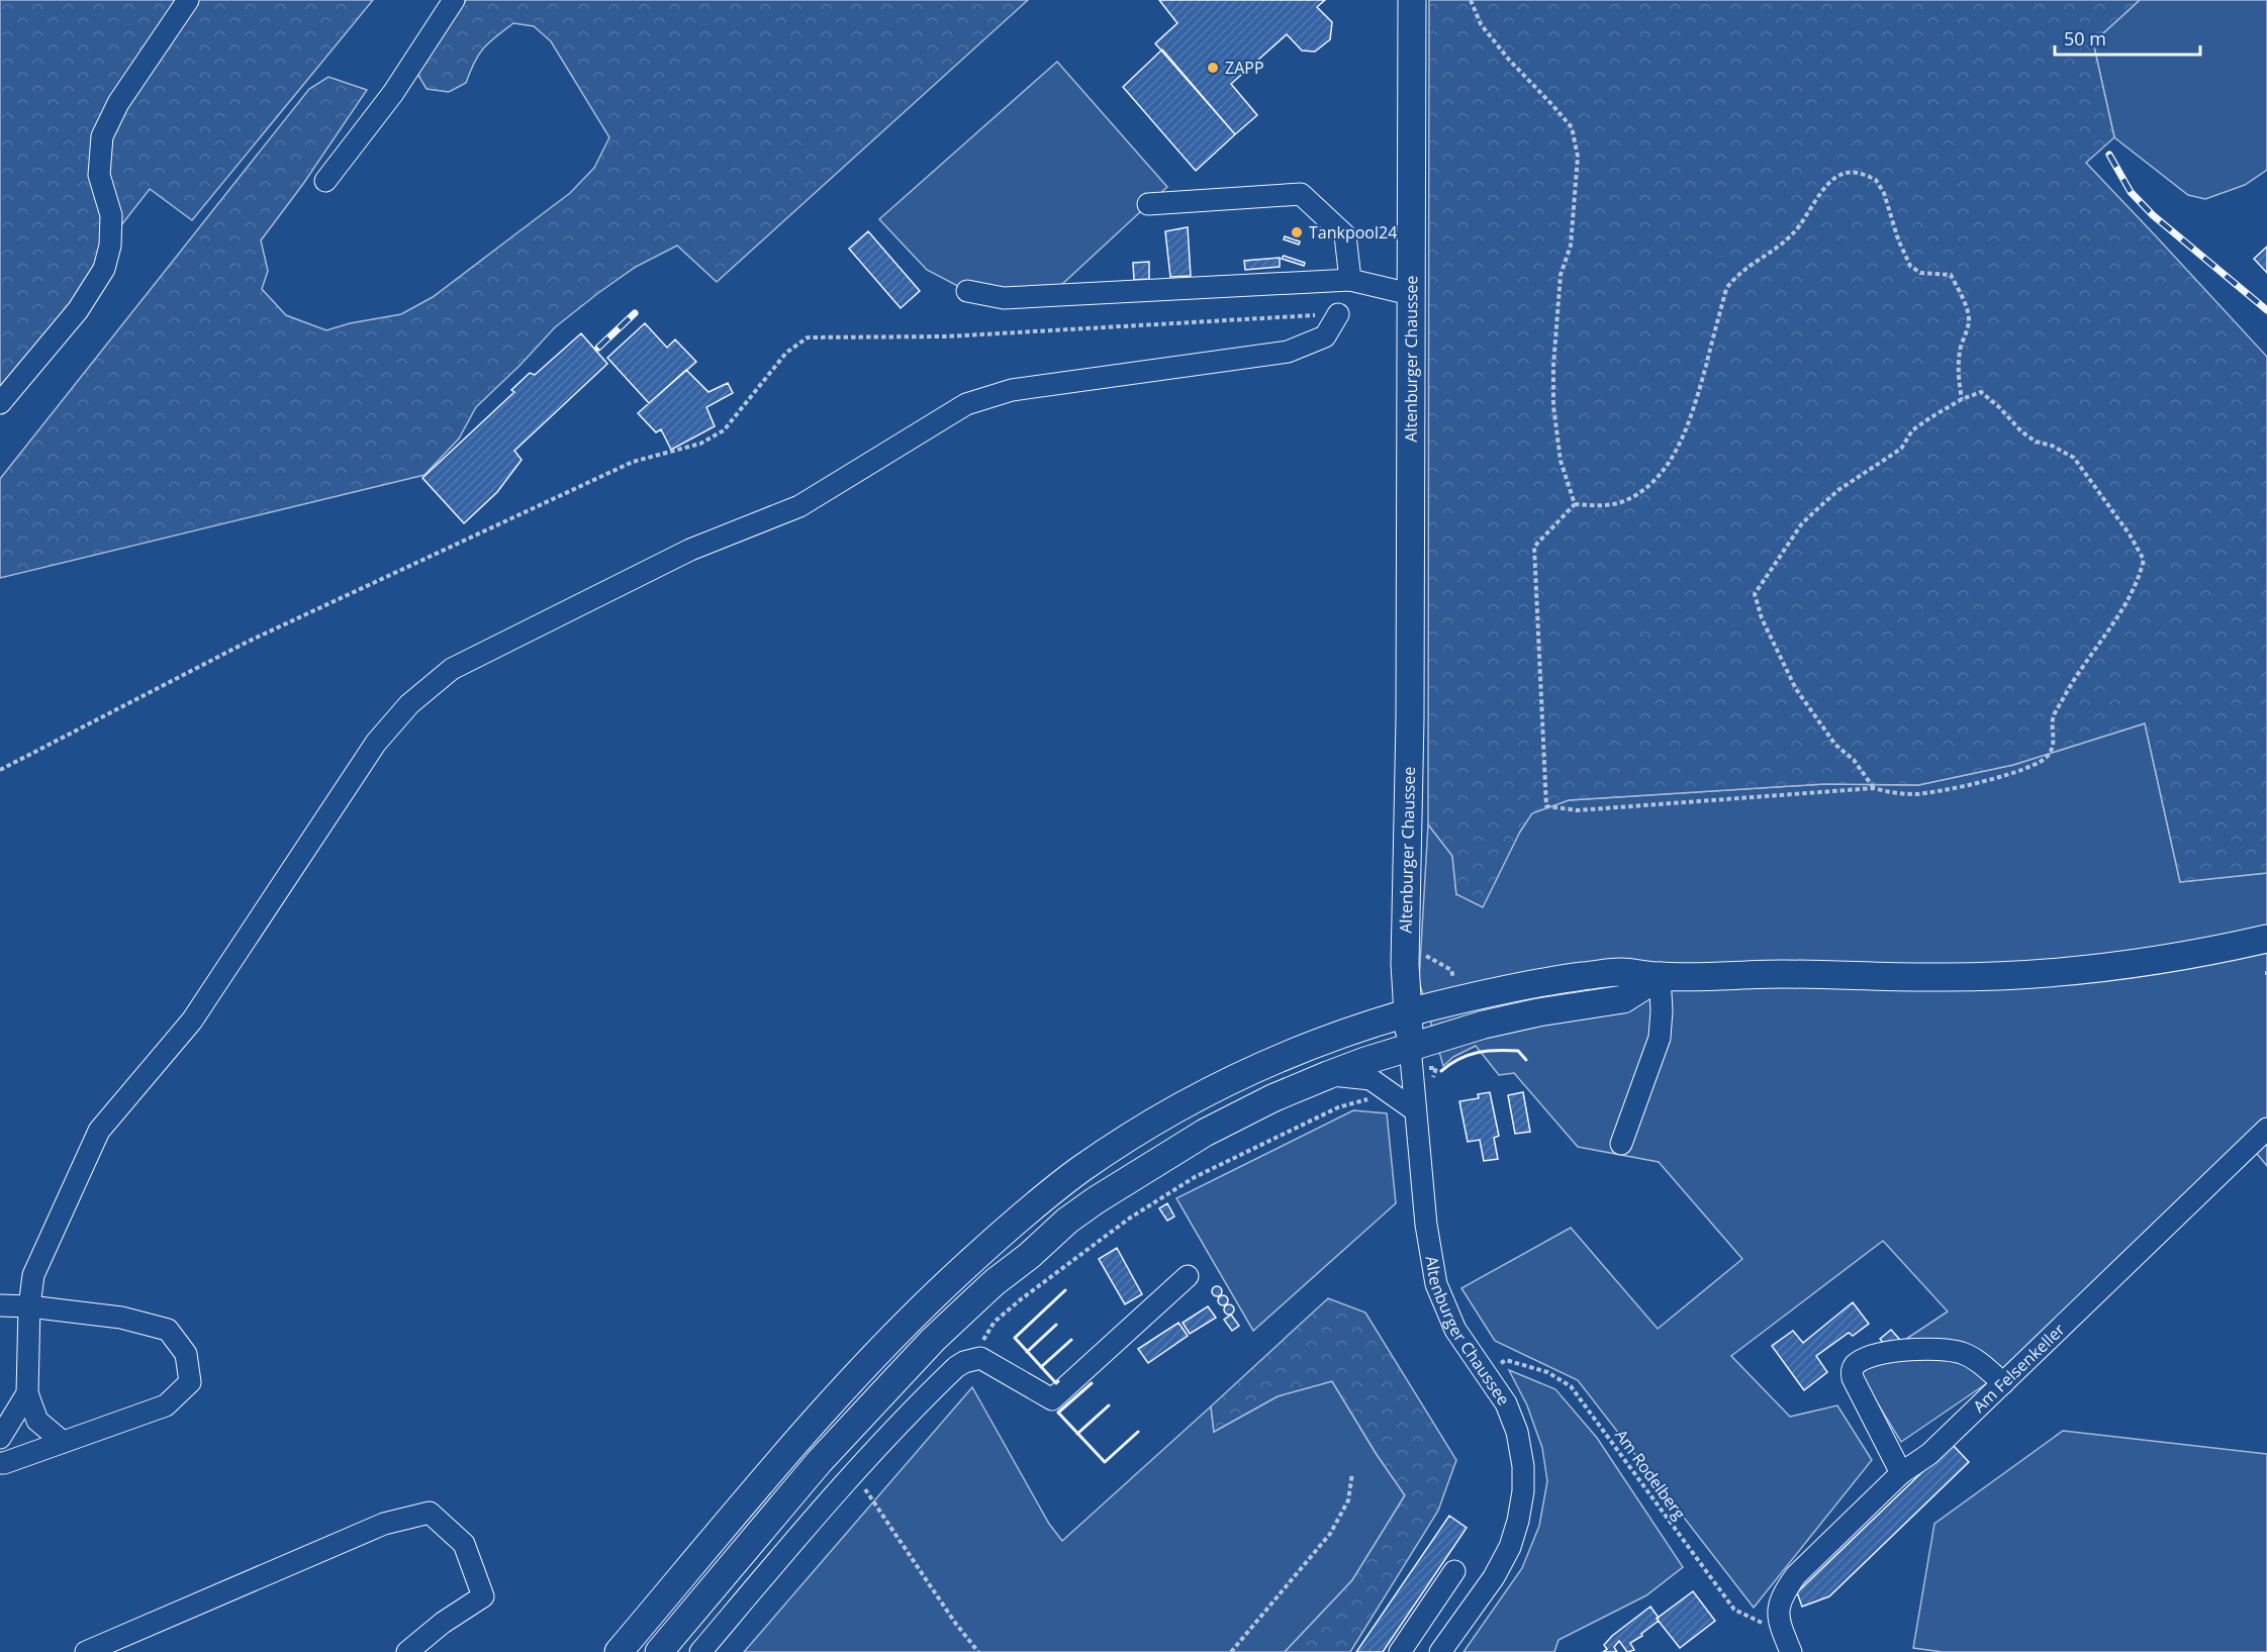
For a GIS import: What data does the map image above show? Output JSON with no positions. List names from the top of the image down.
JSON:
{
  "streets": {
    "main road": ["Altenburger Chaussee"],
    "street": ["Am Felsenkeller"],
    "path": ["Am Rodelberg"]
  },
  "crossings": [
    ["Am Felsenkeller", "Am Rodelberg"]
  ],
  "places": ["ZAPP", "Tankpool24"],
  "scale_bar": "50 m"
}
